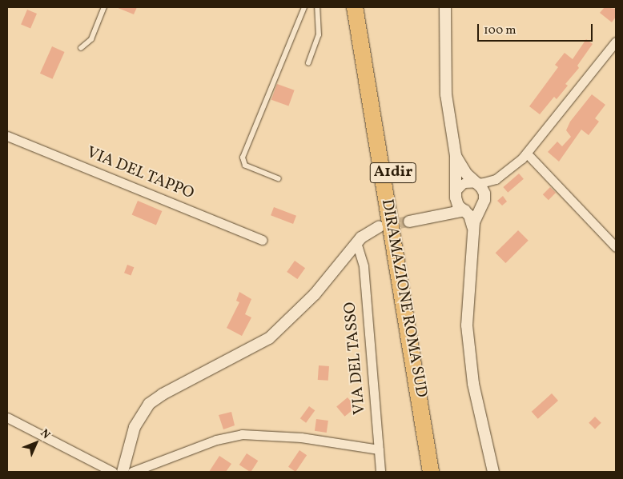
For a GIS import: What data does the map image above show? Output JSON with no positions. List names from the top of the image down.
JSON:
{
  "streets": {
    "highway": ["A1dir", "DIRAMAZIONE ROMA SUD"],
    "street": ["VIA DEL TAPPO", "VIA DEL TASSO"]
  },
  "scale_bar": "100 m",
  "north": "top right"
}
